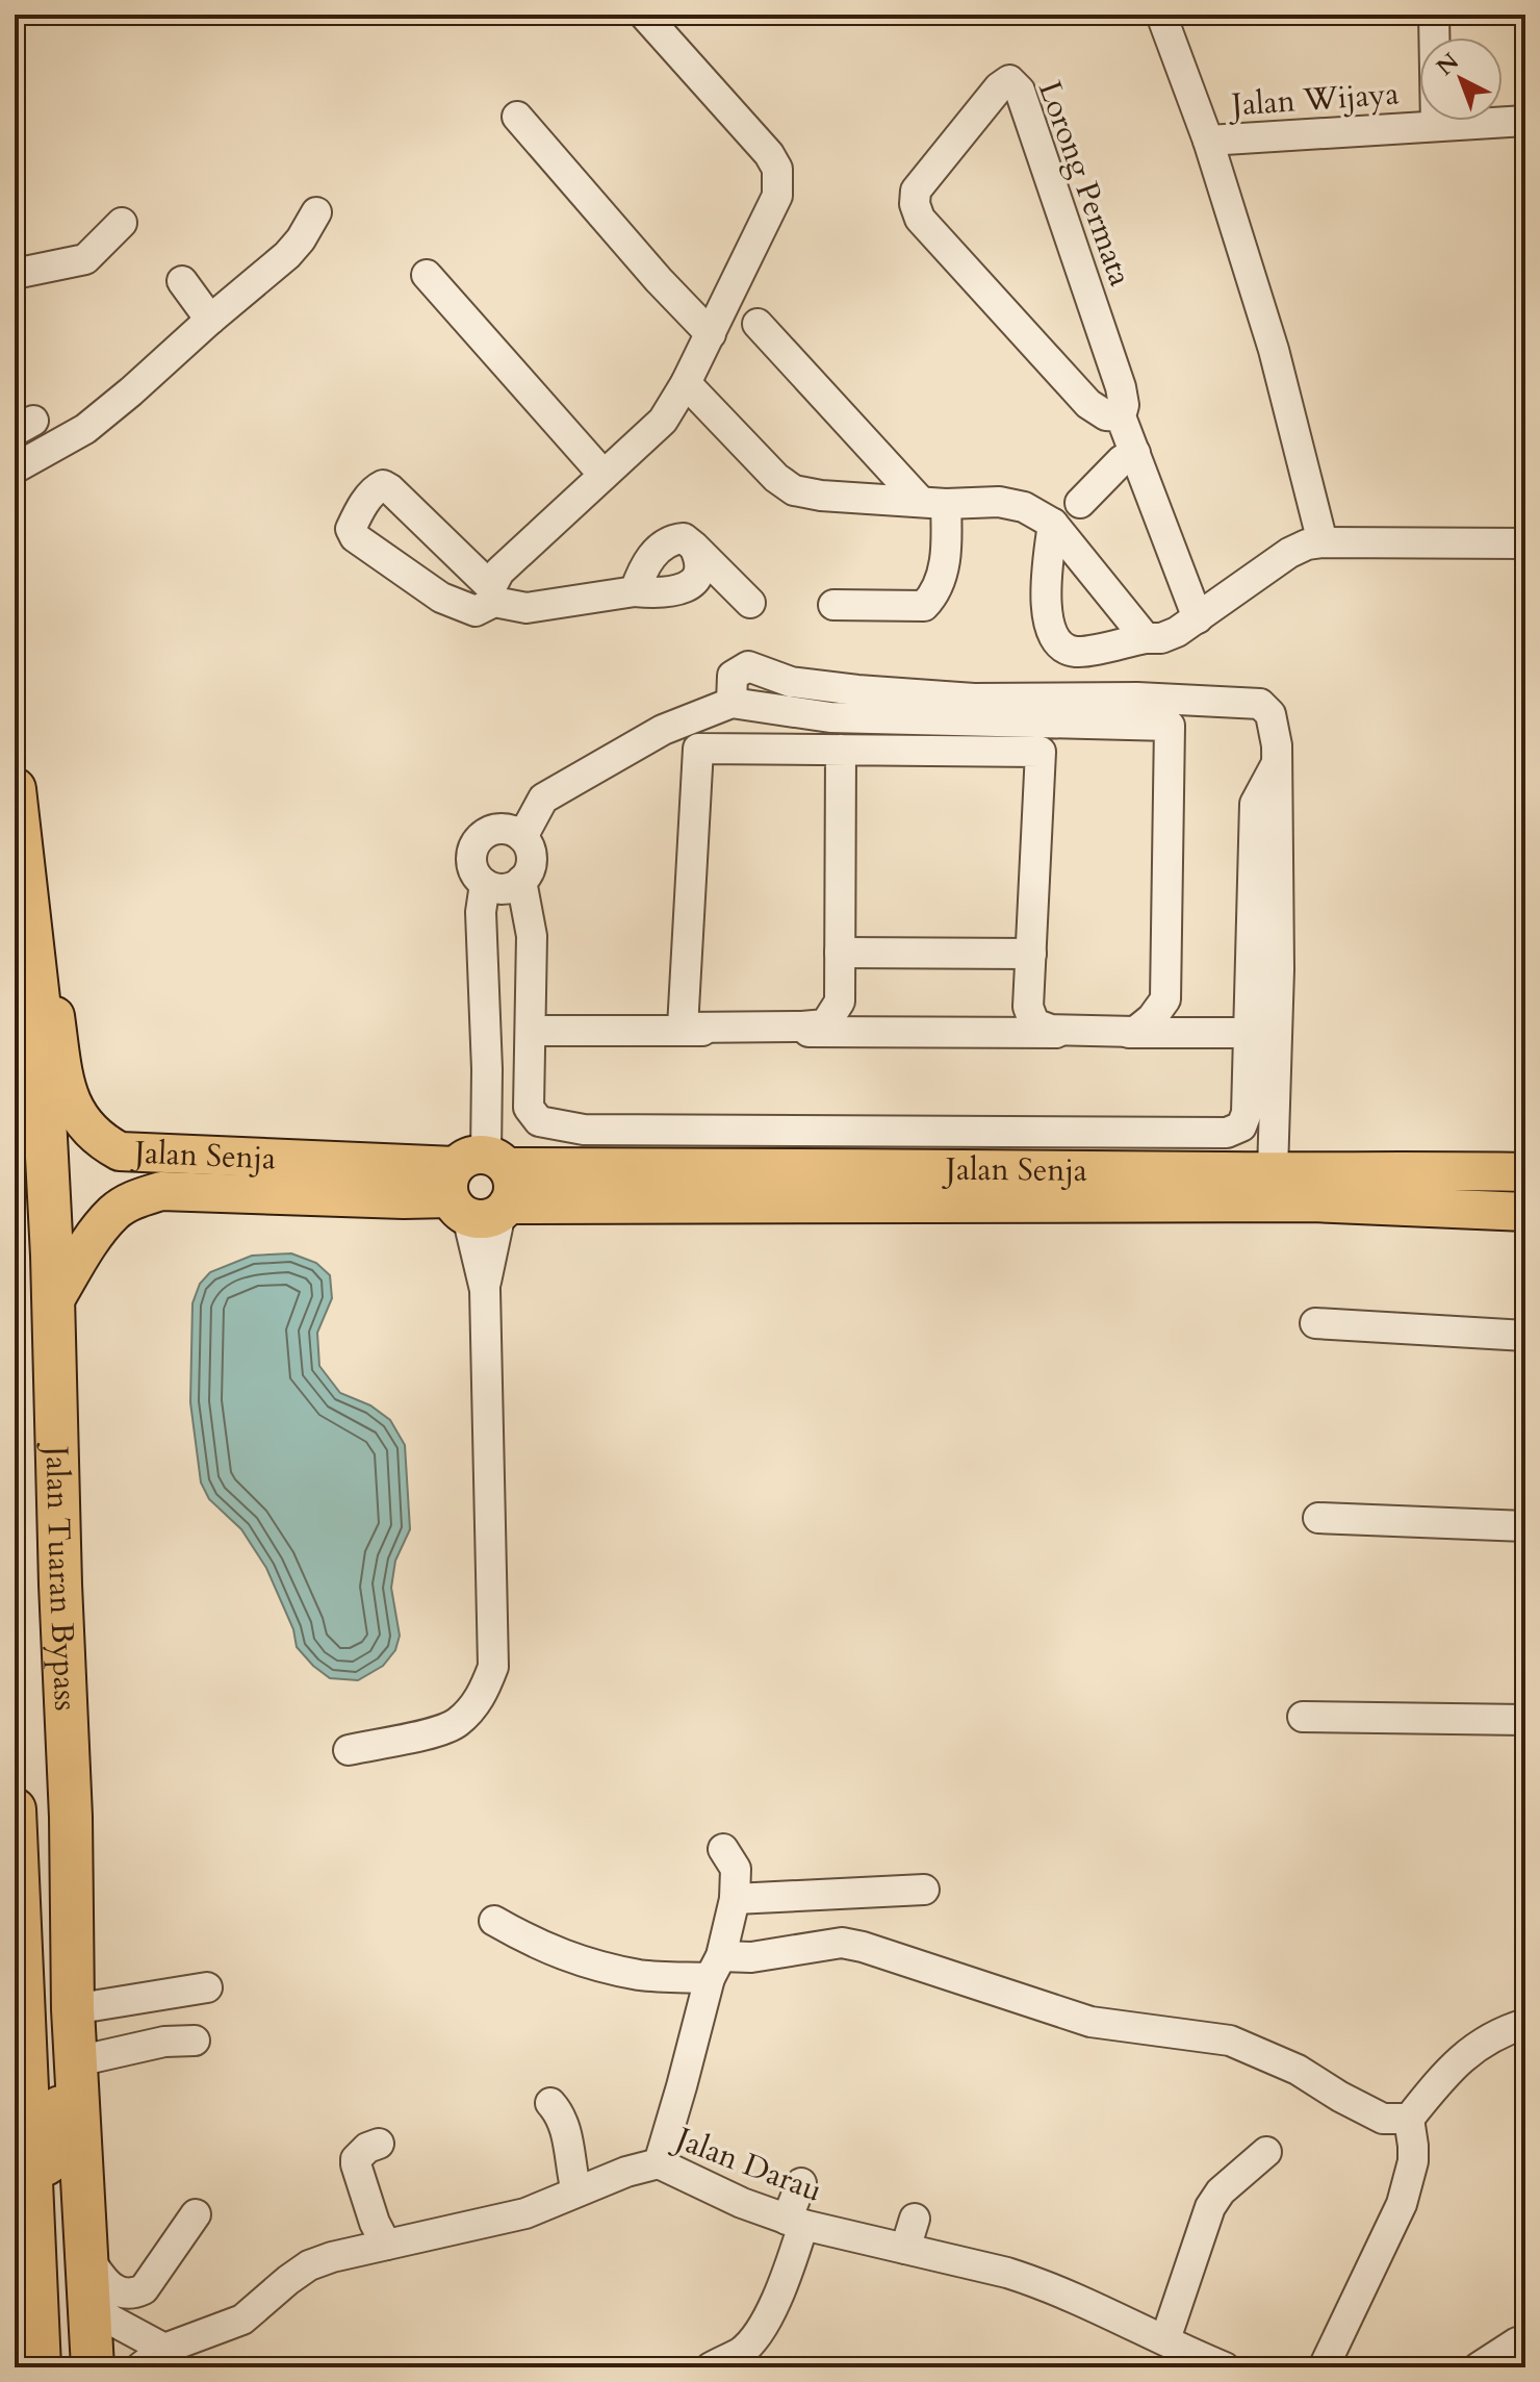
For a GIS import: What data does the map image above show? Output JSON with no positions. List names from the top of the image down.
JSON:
{
  "streets": {
    "highway": ["Jalan Tuaran Bypass"],
    "main road": ["Jalan Senja"],
    "street": ["Jalan Wijaya", "Lorong Permata", "Jalan Darau"]
  },
  "crossings": [
    ["Jalan Senja", "Jalan Tuaran Bypass"]
  ],
  "north": "top left"
}
